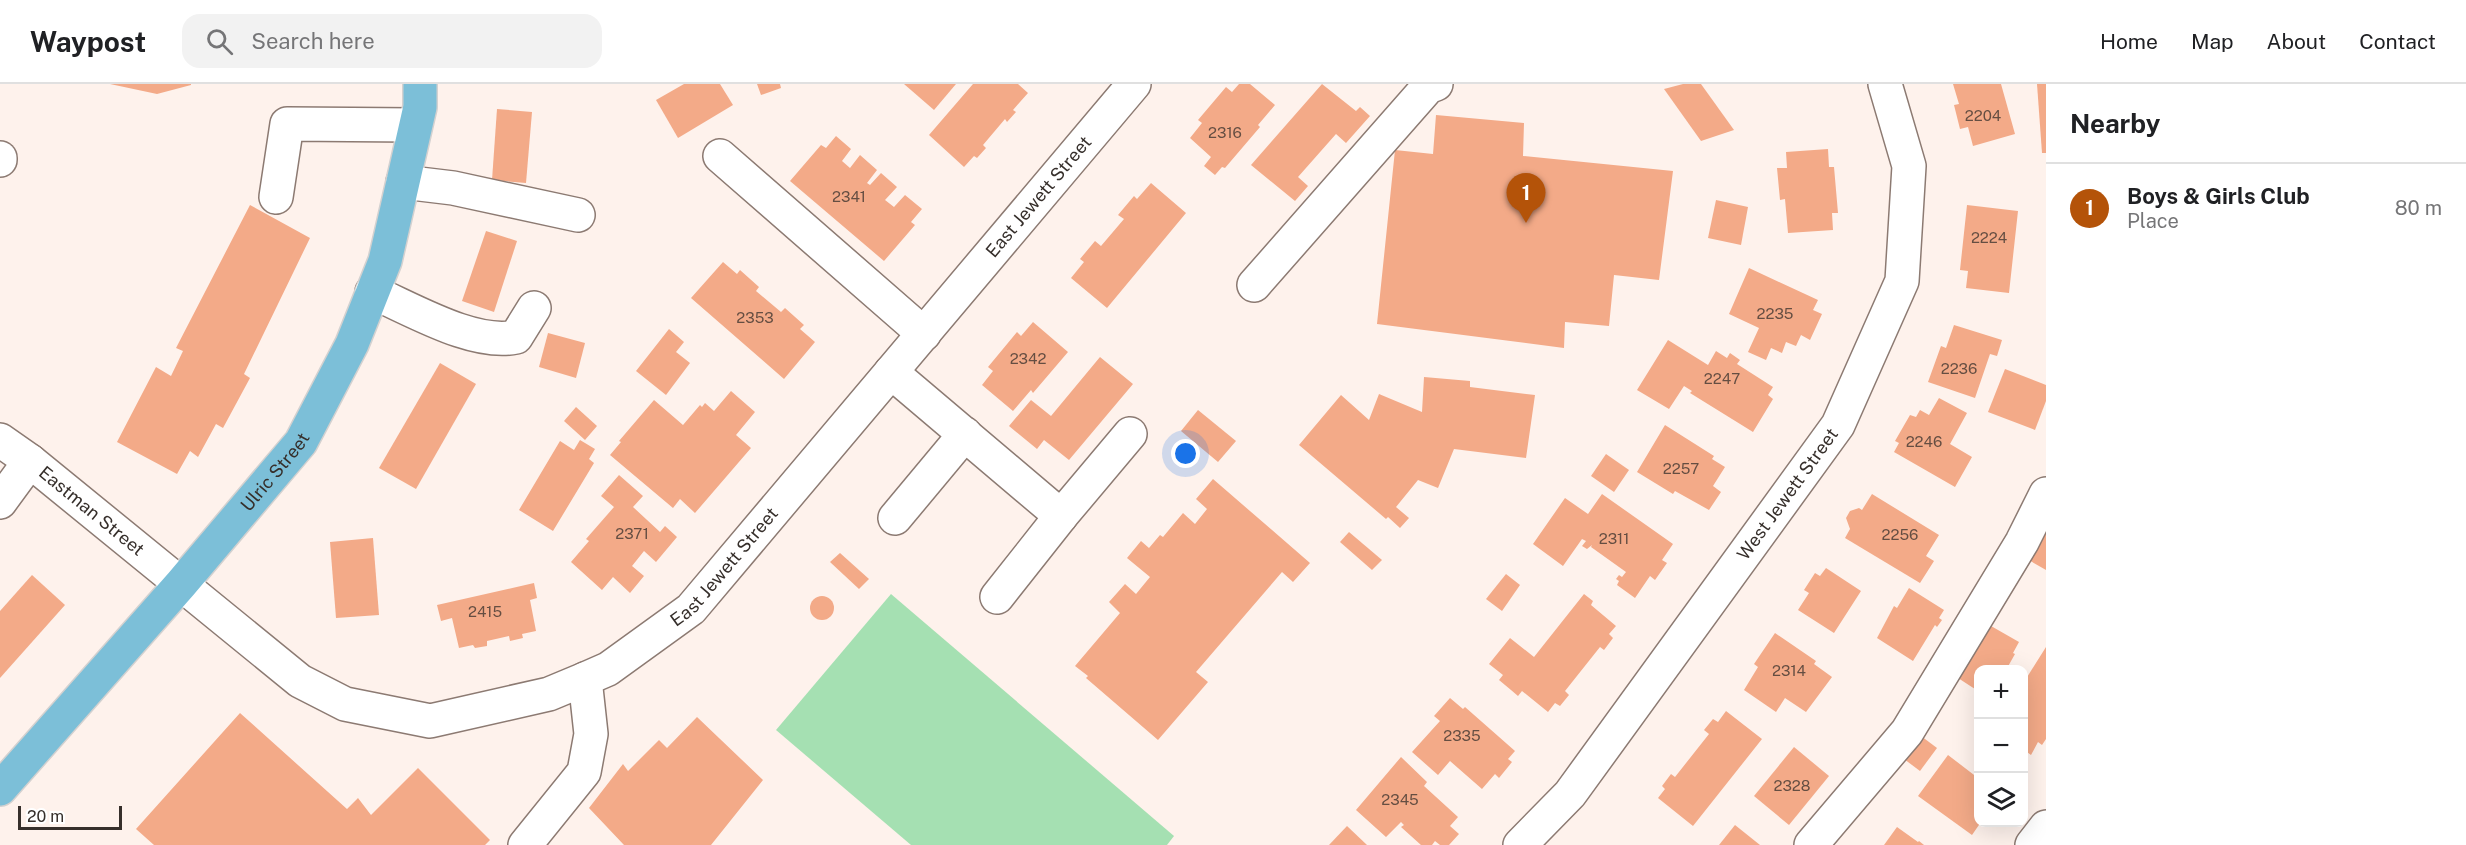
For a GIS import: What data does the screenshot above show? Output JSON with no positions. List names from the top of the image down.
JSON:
{
  "streets": {
    "main road": ["Ulric Street"],
    "street": ["East Jewett Street", "West Jewett Street", "Eastman Street"]
  },
  "crossings": [
    ["East Jewett Street", "Ulric Street"],
    ["East Jewett Street", "Eastman Street"],
    ["Ulric Street", "Eastman Street"]
  ],
  "house_numbers": [
    "2204",
    "2316",
    "2341",
    "2224",
    "2235",
    "2353",
    "2342",
    "2236",
    "2247",
    "2246",
    "2257",
    "2371",
    "2256",
    "2311",
    "2415",
    "2314",
    "2335",
    "2328",
    "2345"
  ],
  "scale_bar": "20 m",
  "page": {
    "header": "Waypost",
    "search": "Search here",
    "nav": [
      "Home",
      "Map",
      "About",
      "Contact"
    ],
    "heading": "Nearby",
    "list": [
      {
        "mark": "1",
        "name": "Boys & Girls Club",
        "note": "Place",
        "value": "80 m"
      }
    ],
    "pins": "1",
    "map_buttons": ["+", "−"],
    "scale": "20 m"
  }
}
